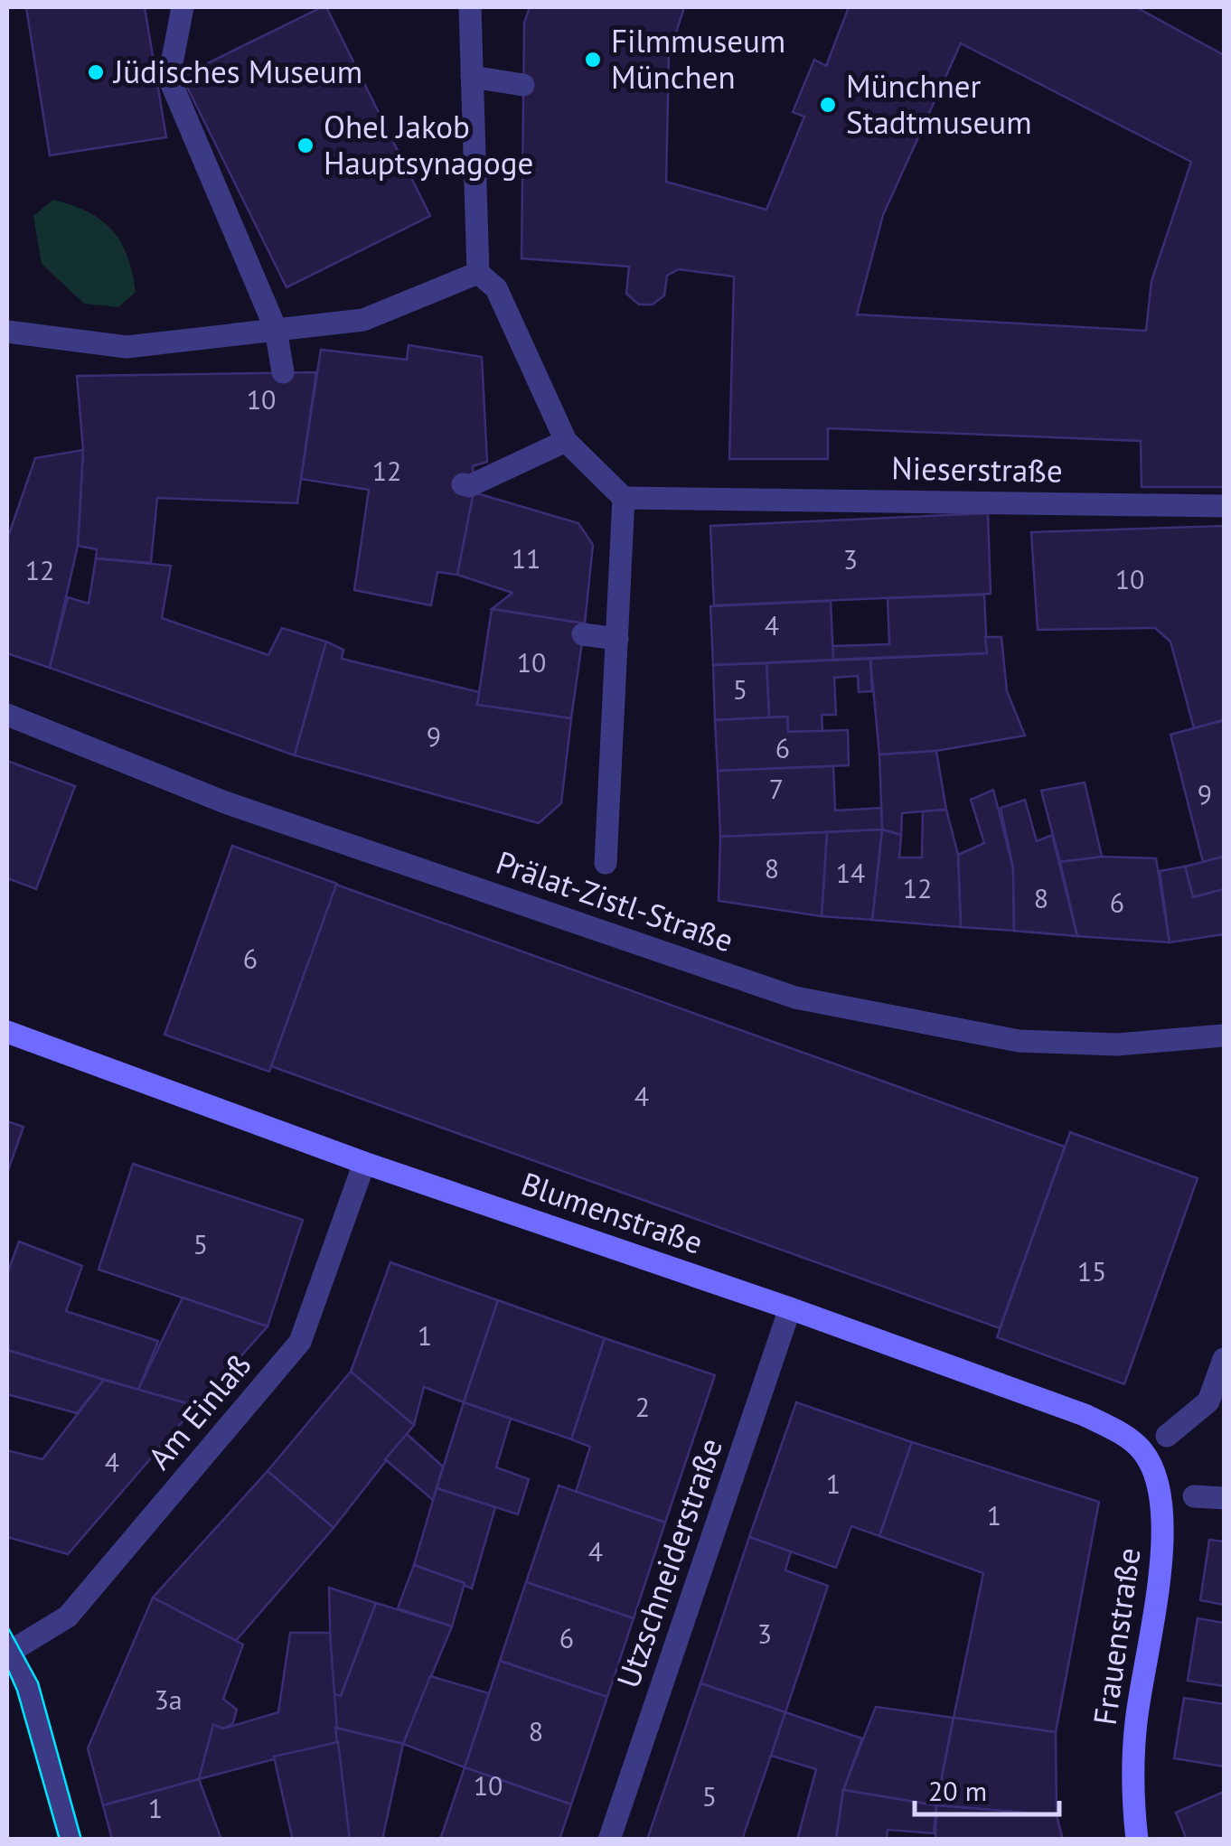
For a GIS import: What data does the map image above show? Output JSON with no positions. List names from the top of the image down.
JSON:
{
  "streets": {
    "main road": ["Blumenstraße", "Frauenstraße"],
    "street": [
      "Nieserstraße",
      "Prälat-Zistl-Straße",
      "Am Einlaß",
      "Utzschneiderstraße"
    ]
  },
  "crossings": [
    ["Blumenstraße", "Am Einlaß"],
    ["Blumenstraße", "Utzschneiderstraße"],
    ["Blumenstraße", "Frauenstraße"]
  ],
  "places": [
    "Filmmuseum München",
    "Jüdisches Museum",
    "Münchner Stadtmuseum",
    "Ohel Jakob Hauptsynagoge"
  ],
  "house_numbers": [
    "10",
    "12",
    "11",
    "3",
    "12",
    "10",
    "4",
    "10",
    "5",
    "9",
    "6",
    "7",
    "9",
    "8",
    "14",
    "12",
    "8",
    "6",
    "6",
    "4",
    "5",
    "15",
    "1",
    "2",
    "4",
    "1",
    "1",
    "4",
    "3",
    "6",
    "3a",
    "8",
    "10",
    "5",
    "1"
  ],
  "scale_bar": "20 m"
}
